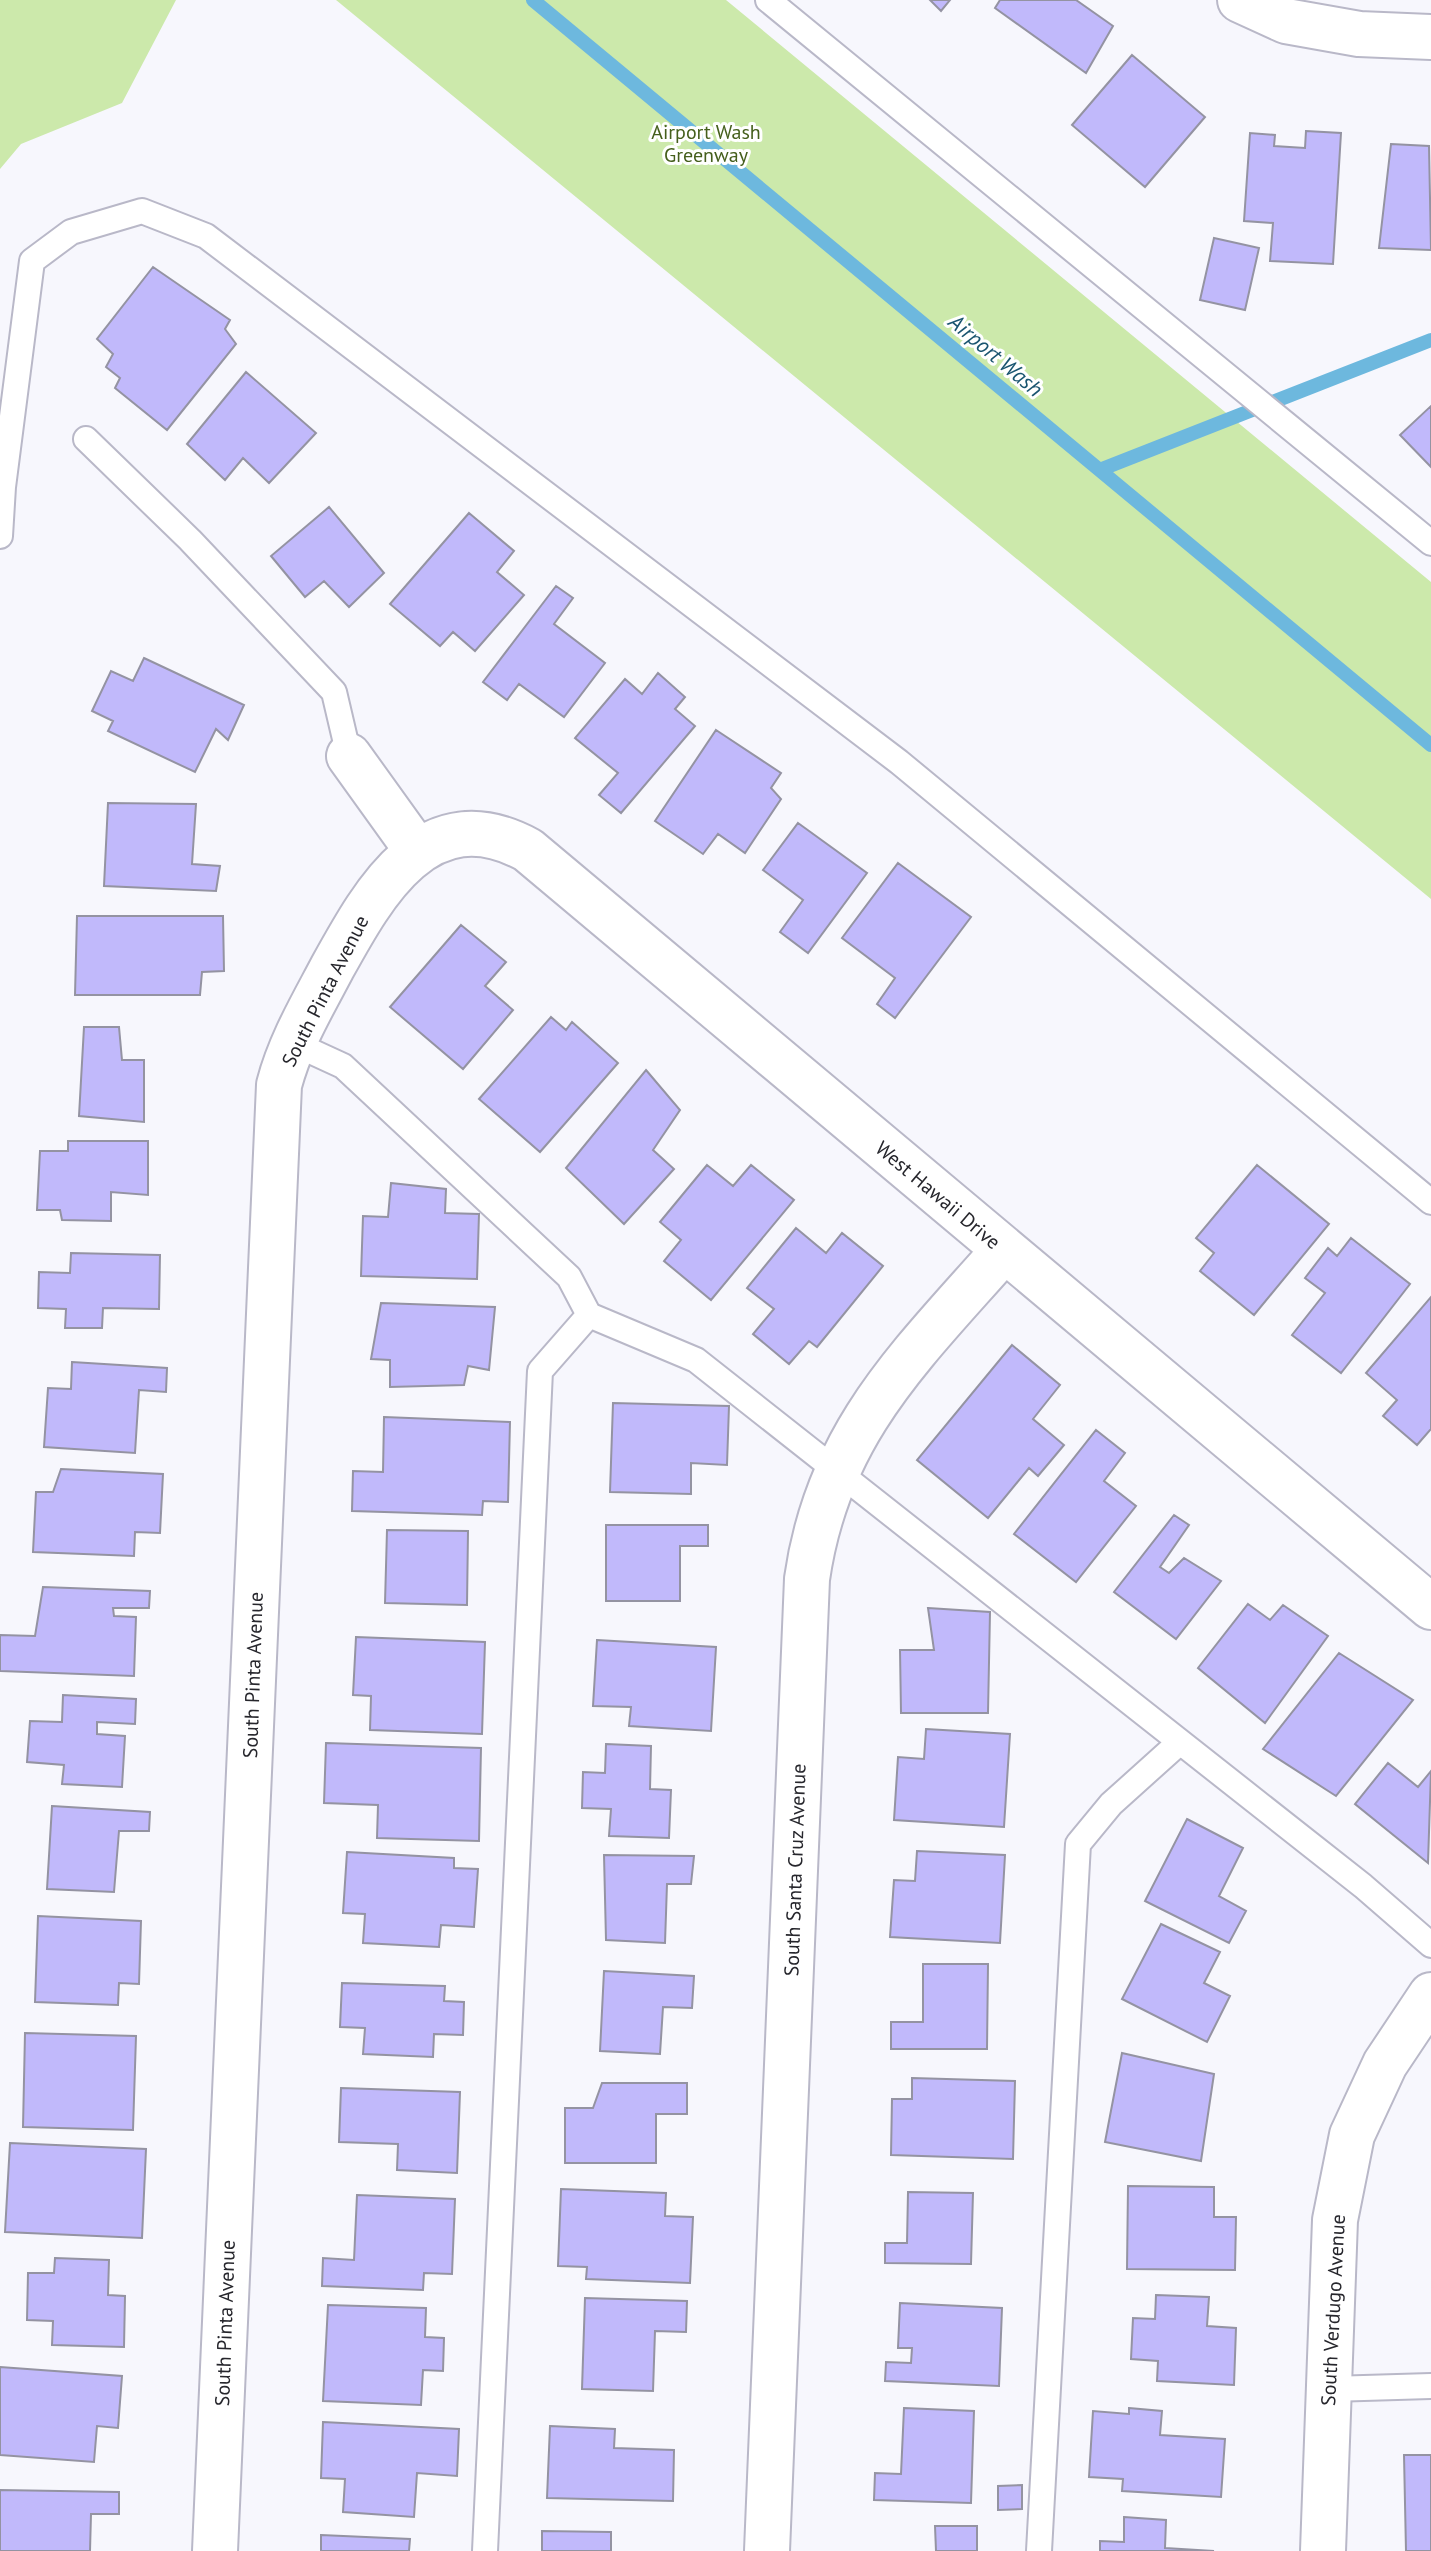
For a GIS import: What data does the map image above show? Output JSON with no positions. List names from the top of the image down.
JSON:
{
  "streets": {
    "street": [
      "South Pinta Avenue",
      "West Hawaii Drive",
      "South Santa Cruz Avenue",
      "South Verdugo Avenue"
    ]
  },
  "crossings": [
    ["South Pinta Avenue", "West Hawaii Drive"],
    ["West Hawaii Drive", "South Santa Cruz Avenue"]
  ],
  "water": ["Airport Wash"],
  "parks": ["Airport Wash Greenway"]
}
